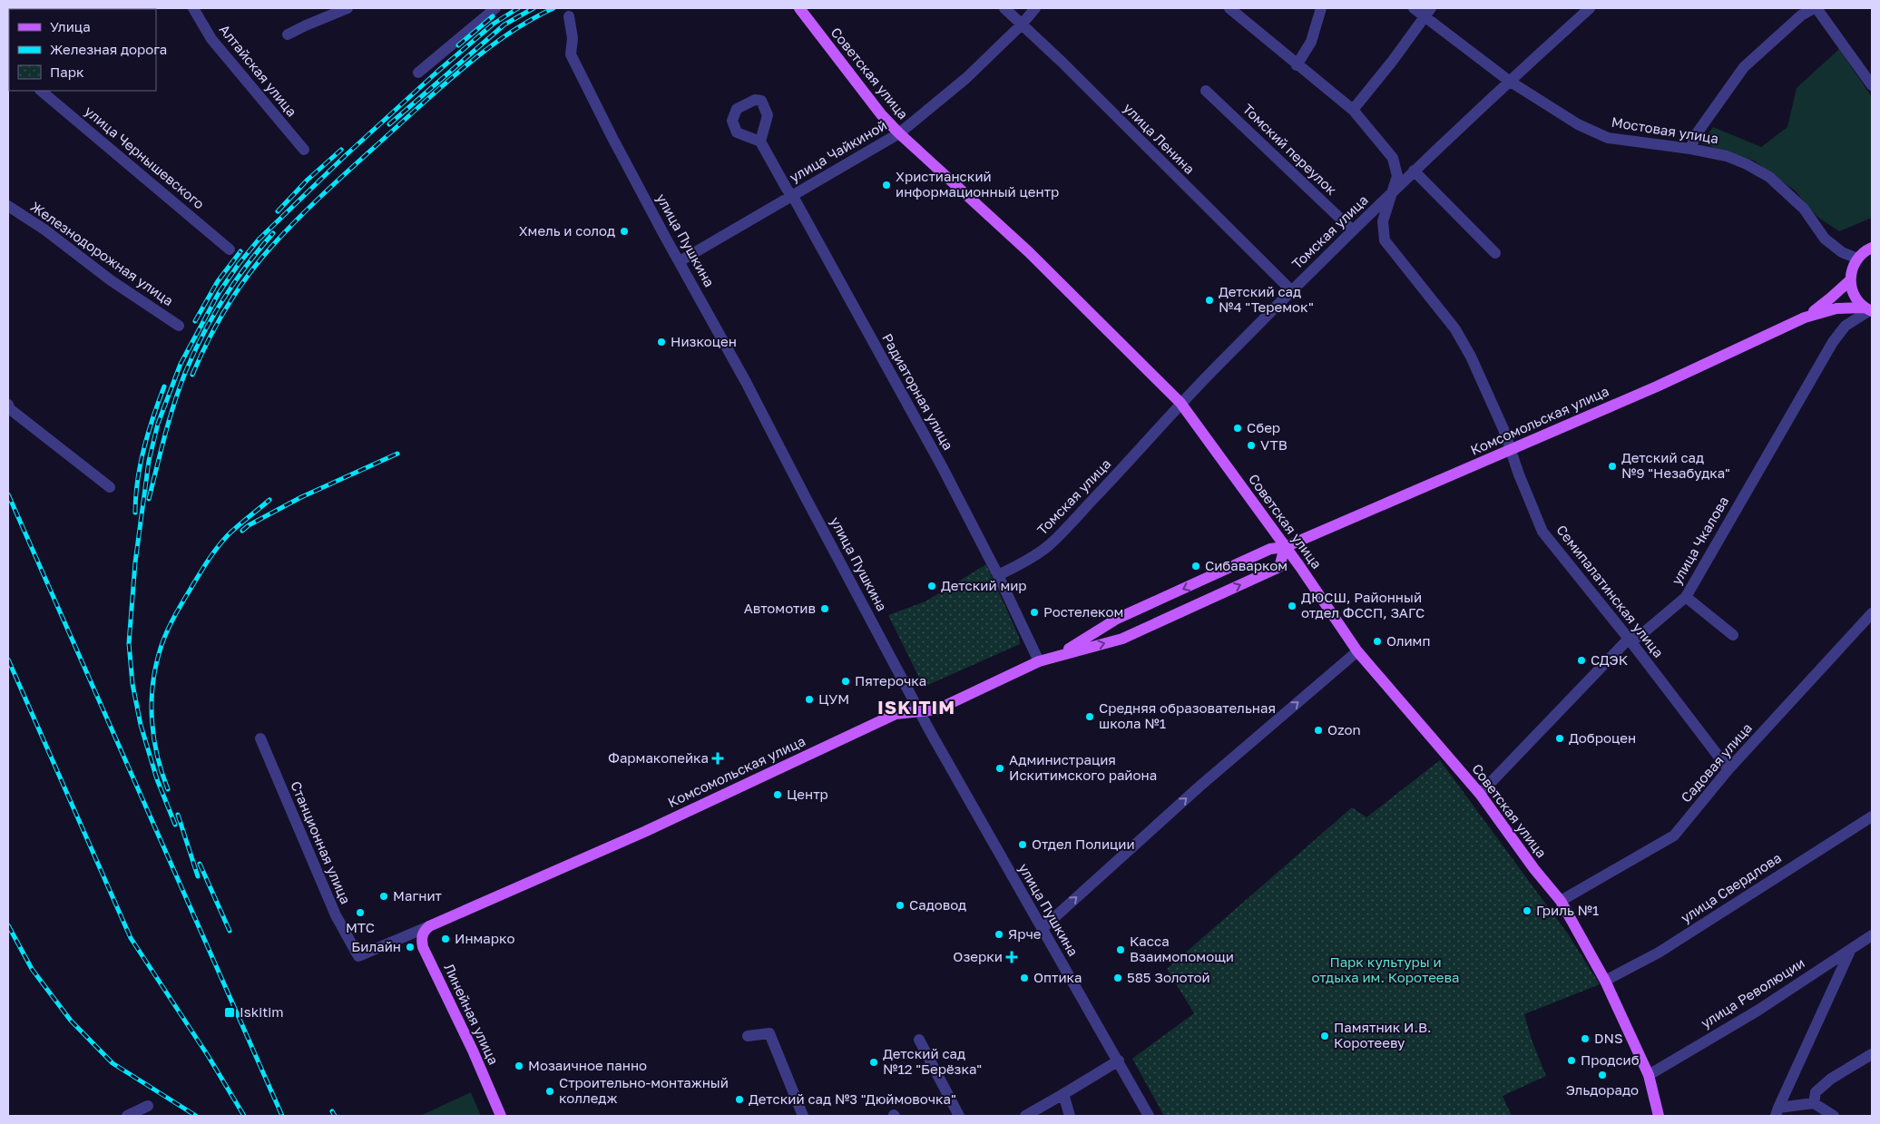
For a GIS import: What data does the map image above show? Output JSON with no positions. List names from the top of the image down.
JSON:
{
  "streets": {
    "main road": ["Советская улица", "Комсомольская улица", "Линейная улица"],
    "street": [
      "Алтайская улица",
      "Мостовая улица",
      "улица Ленина",
      "Томский переулок",
      "улица Чайкиной",
      "улица Чернышевского",
      "Томская улица",
      "улица Пушкина",
      "Железнодорожная улица",
      "Радиаторная улица",
      "улица Чкалова",
      "Семипалатинская улица",
      "Садовая улица",
      "Станционная улица",
      "улица Свердлова",
      "улица Революции"
    ]
  },
  "crossings": [
    ["Советская улица", "улица Чайкиной"],
    ["Советская улица", "Томская улица"],
    ["Советская улица", "Комсомольская улица"],
    ["Советская улица", "улица Чкалова"],
    ["Советская улица", "Садовая улица"],
    ["Советская улица", "улица Свердлова"],
    ["Советская улица", "улица Революции"],
    ["Мостовая улица", "Томская улица"],
    ["улица Ленина", "улица Чайкиной"],
    ["улица Ленина", "Томская улица"],
    ["Томский переулок", "Томская улица"],
    ["улица Чайкиной", "улица Пушкина"],
    ["улица Чайкиной", "Радиаторная улица"],
    ["Томская улица", "Радиаторная улица"],
    ["Томская улица", "Семипалатинская улица"],
    ["улица Пушкина", "Комсомольская улица"],
    ["Радиаторная улица", "Комсомольская улица"],
    ["Комсомольская улица", "улица Чкалова"],
    ["Комсомольская улица", "Семипалатинская улица"],
    ["Комсомольская улица", "Станционная улица"],
    ["Комсомольская улица", "Линейная улица"],
    ["улица Чкалова", "Семипалатинская улица"],
    ["Семипалатинская улица", "Садовая улица"],
    ["Станционная улица", "Линейная улица"]
  ],
  "districts": ["ISKITIM"],
  "parks": ["Парк культуры и отдыха им. Коротеева"],
  "places": {
    "other": [
      "Христианский информационный центр",
      "Хмель и солод",
      "Детский сад №4 \"Теремок\"",
      "Низкоцен",
      "Сбер",
      "VTB",
      "Детский сад №9 \"Незабудка\"",
      "Сибаварком",
      "Детский мир",
      "ДЮСШ, Районный отдел ФССП, ЗАГС",
      "Автомотив",
      "Ростелеком",
      "Олимп",
      "СДЭК",
      "Пятерочка",
      "ЦУМ",
      "Средняя образовательная школа №1",
      "Ozon",
      "Доброцен",
      "Администрация Искитимского района",
      "Центр",
      "Отдел Полиции",
      "Магнит",
      "Садовод",
      "Гриль №1",
      "МТС",
      "Ярче",
      "Инмарко",
      "Билайн",
      "Касса Взаимопомощи",
      "Оптика",
      "585 Золотой",
      "Памятник И.В. Коротееву",
      "DNS",
      "Продсиб",
      "Детский сад №12 \"Берёзка\"",
      "Мозаичное панно",
      "Эльдорадо",
      "Строительно-монтажный колледж",
      "Детский сад №3 \"Дюймовочка\""
    ],
    "health": ["Фармакопейка", "Озерки"],
    "transit": ["Iskitim"]
  },
  "legend": ["Улица", "Железная дорога", "Парк"]
}
